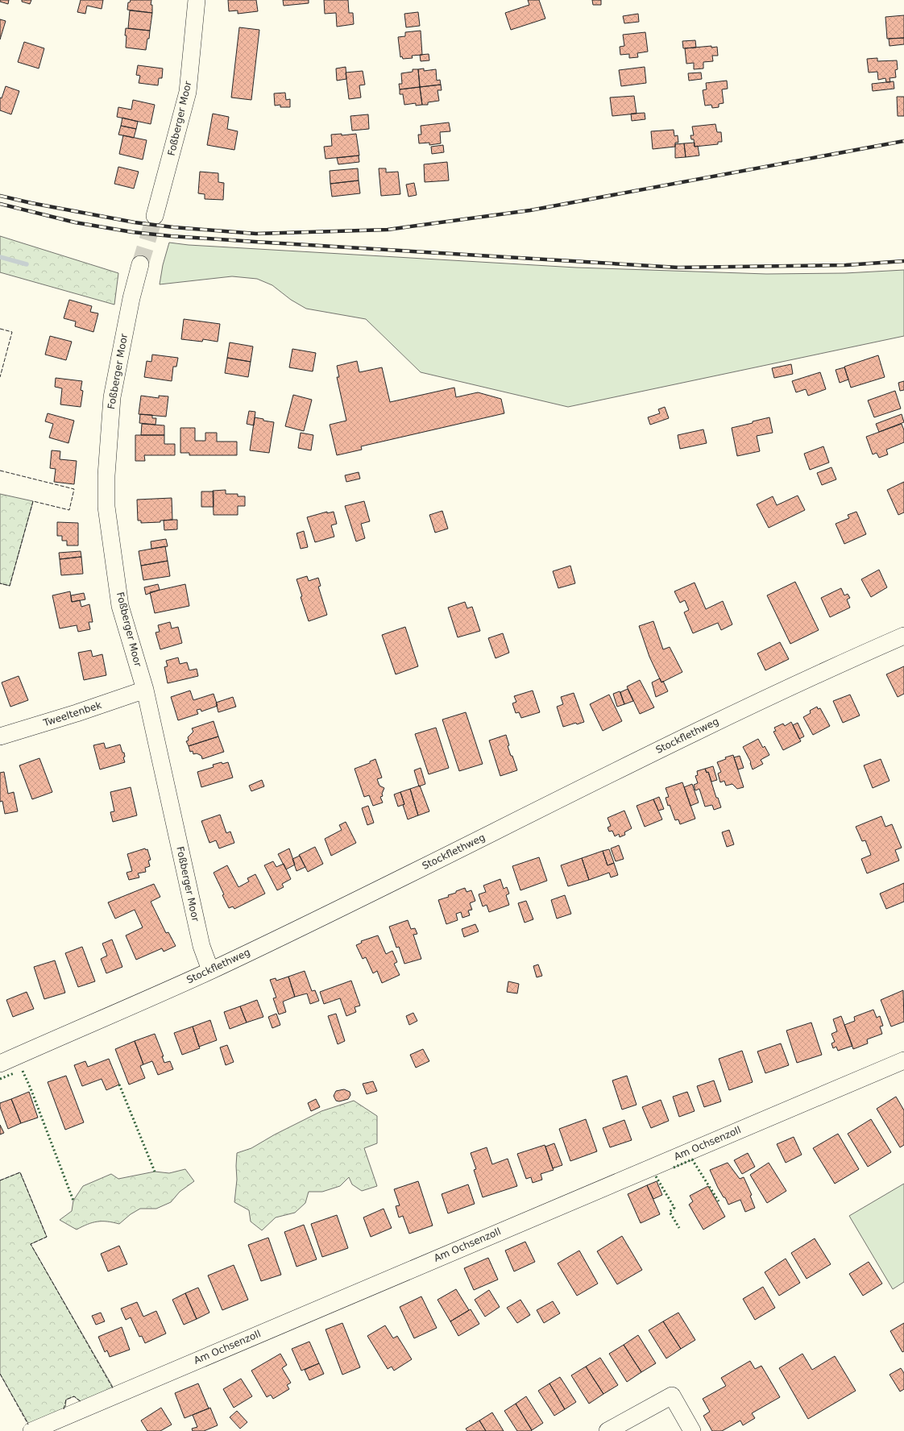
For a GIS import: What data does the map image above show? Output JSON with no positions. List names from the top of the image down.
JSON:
{
  "streets": {
    "street": [
      "Foßberger Moor",
      "Tweeltenbek",
      "Stockflethweg",
      "Am Ochsenzoll"
    ]
  },
  "crossings": [
    ["Foßberger Moor", "Tweeltenbek"],
    ["Foßberger Moor", "Stockflethweg"]
  ]
}
